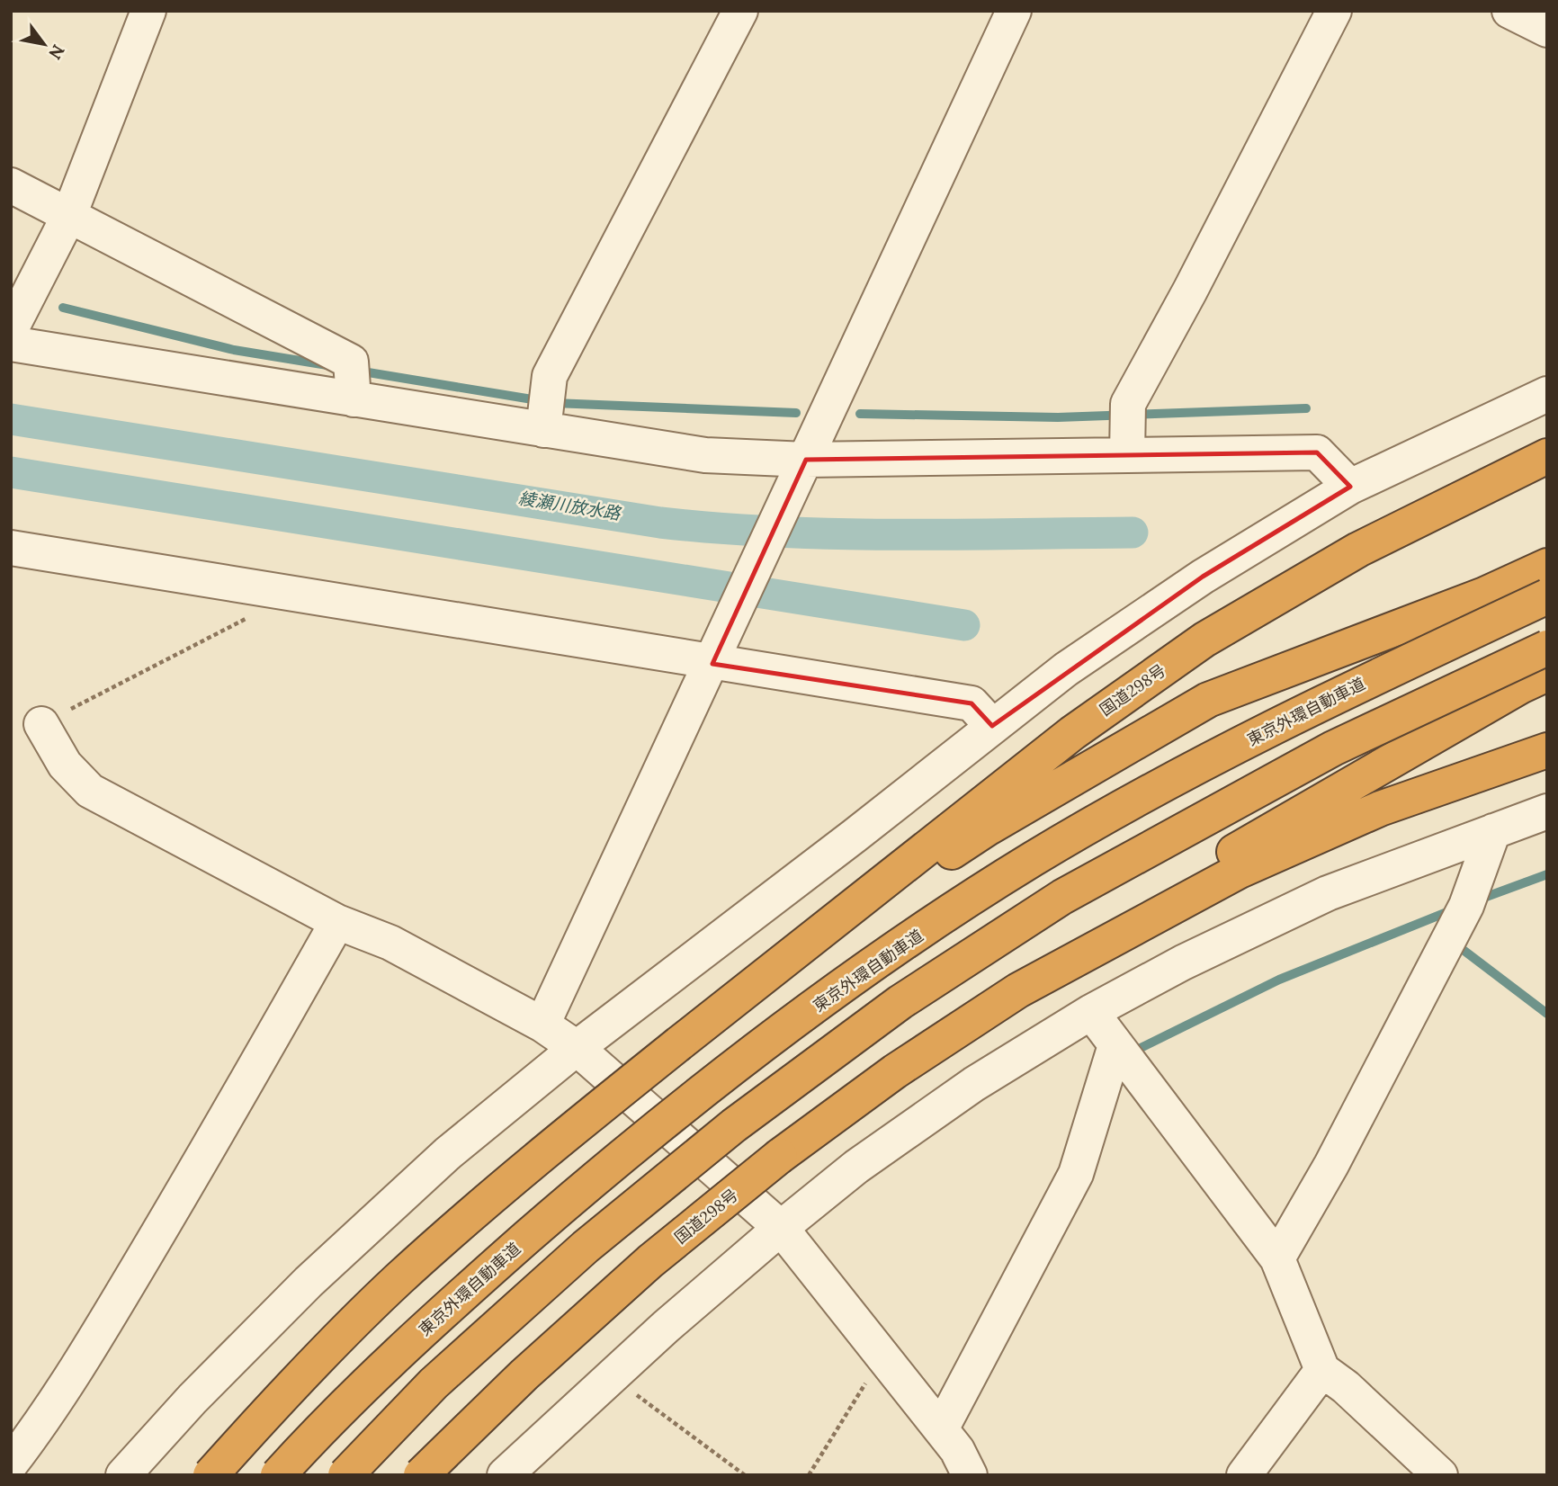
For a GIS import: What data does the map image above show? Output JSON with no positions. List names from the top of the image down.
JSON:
{
  "streets": {
    "highway": ["国道298号", "東京外環自動車道"]
  },
  "water": ["綾瀬川放水路"],
  "north": "bottom right"
}
